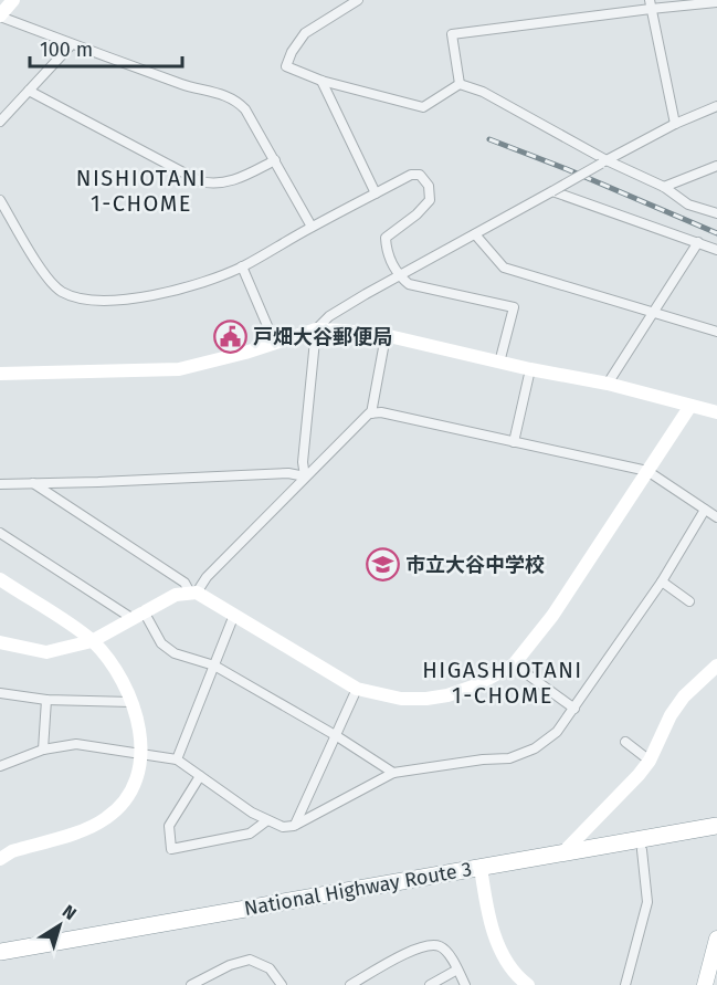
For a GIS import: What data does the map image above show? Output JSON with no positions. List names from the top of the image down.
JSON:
{
  "streets": {
    "highway": ["National Highway Route 3"]
  },
  "districts": ["NISHIOTANI 1-CHOME", "HIGASHIOTANI 1-CHOME"],
  "places": {
    "public building": ["戸畑大谷郵便局"],
    "school or university": ["市立大谷中学校"]
  },
  "scale_bar": "100 m",
  "north": "top right"
}
